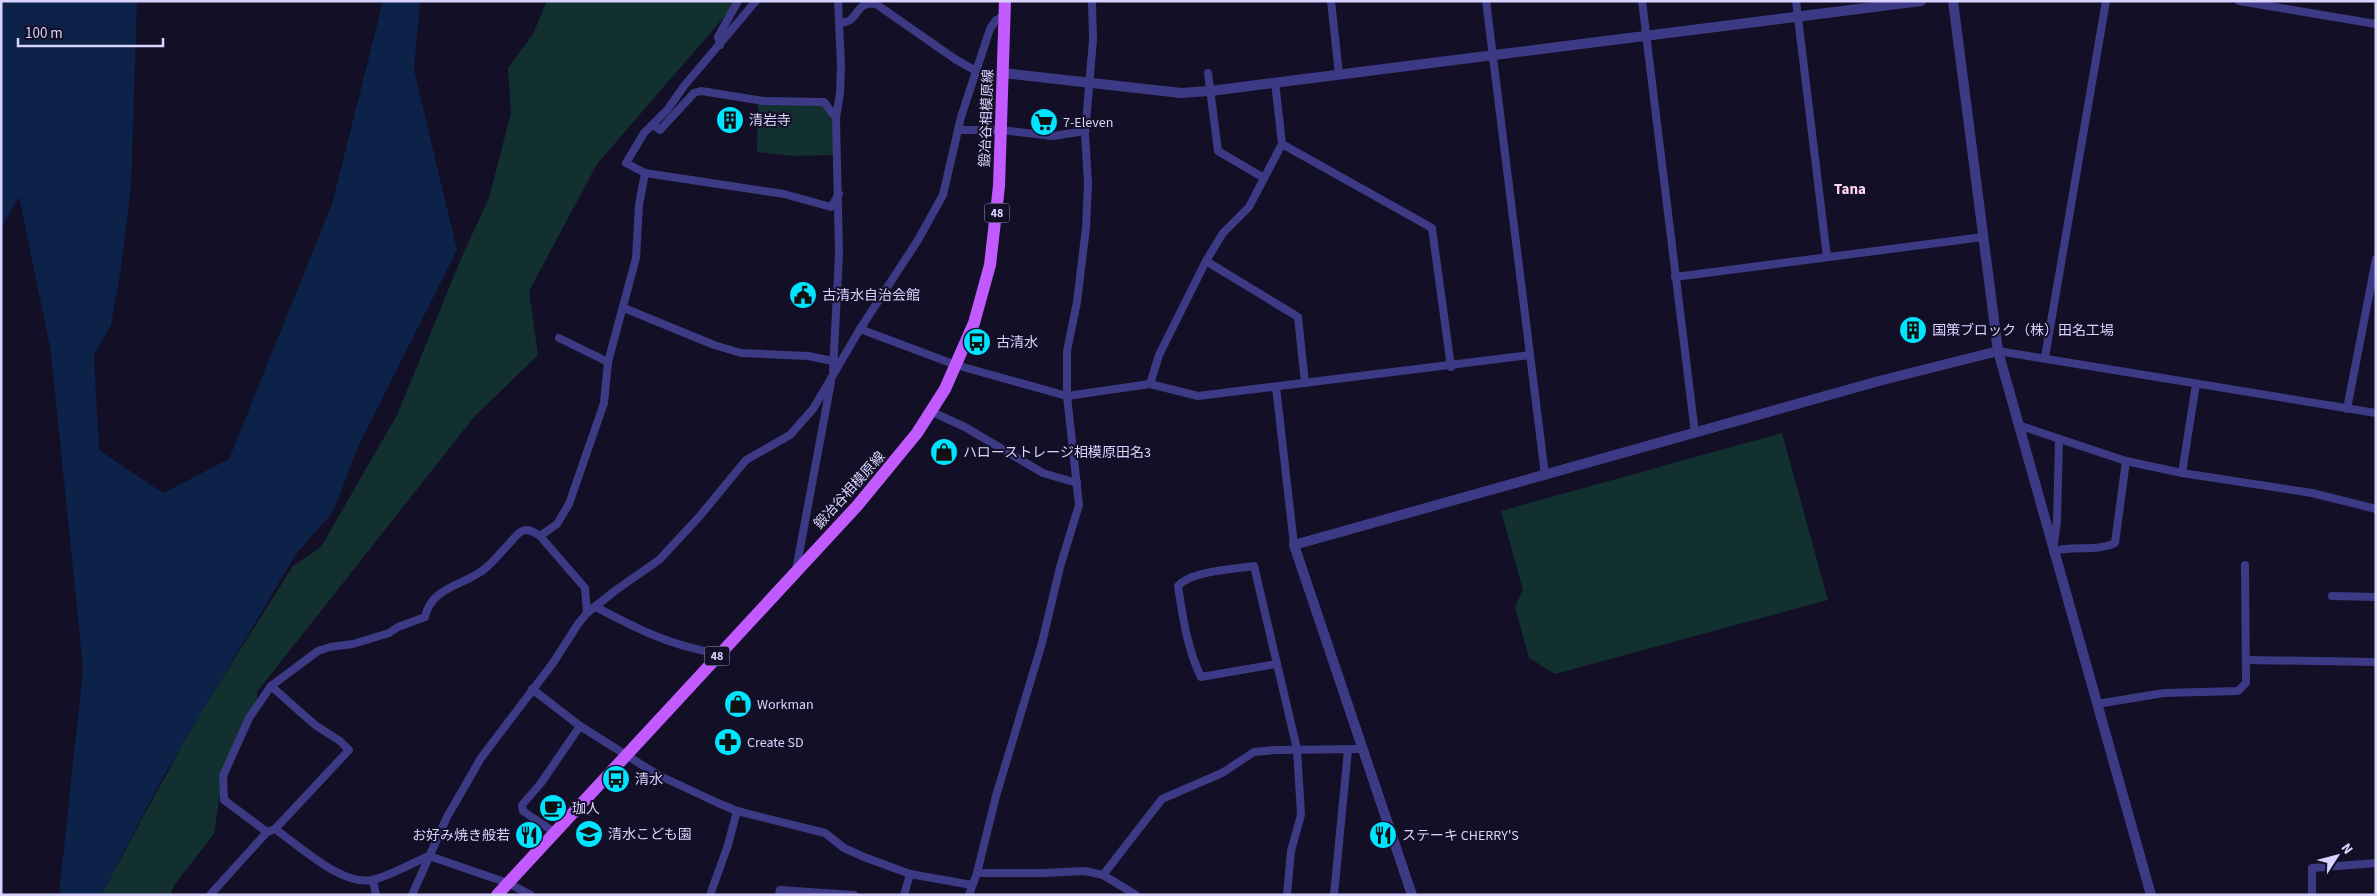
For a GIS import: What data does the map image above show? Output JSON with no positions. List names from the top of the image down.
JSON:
{
  "streets": {
    "main road": ["鍛冶谷相模原線", "48"]
  },
  "districts": ["Tana"],
  "places": {
    "building": ["清岩寺", "国策ブロック（株）田名工場"],
    "supermarket": ["7-Eleven"],
    "public building": ["古清水自治会館"],
    "bus stop": ["古清水", "清水"],
    "shop": ["ハローストレージ相模原田名3", "Workman"],
    "pharmacy": ["Create SD"],
    "cafe": ["珈人"],
    "school or university": ["清水こども園"],
    "restaurant": ["お好み焼き般若", "ステーキ CHERRY'S"]
  },
  "scale_bar": "100 m",
  "north": "top right"
}
